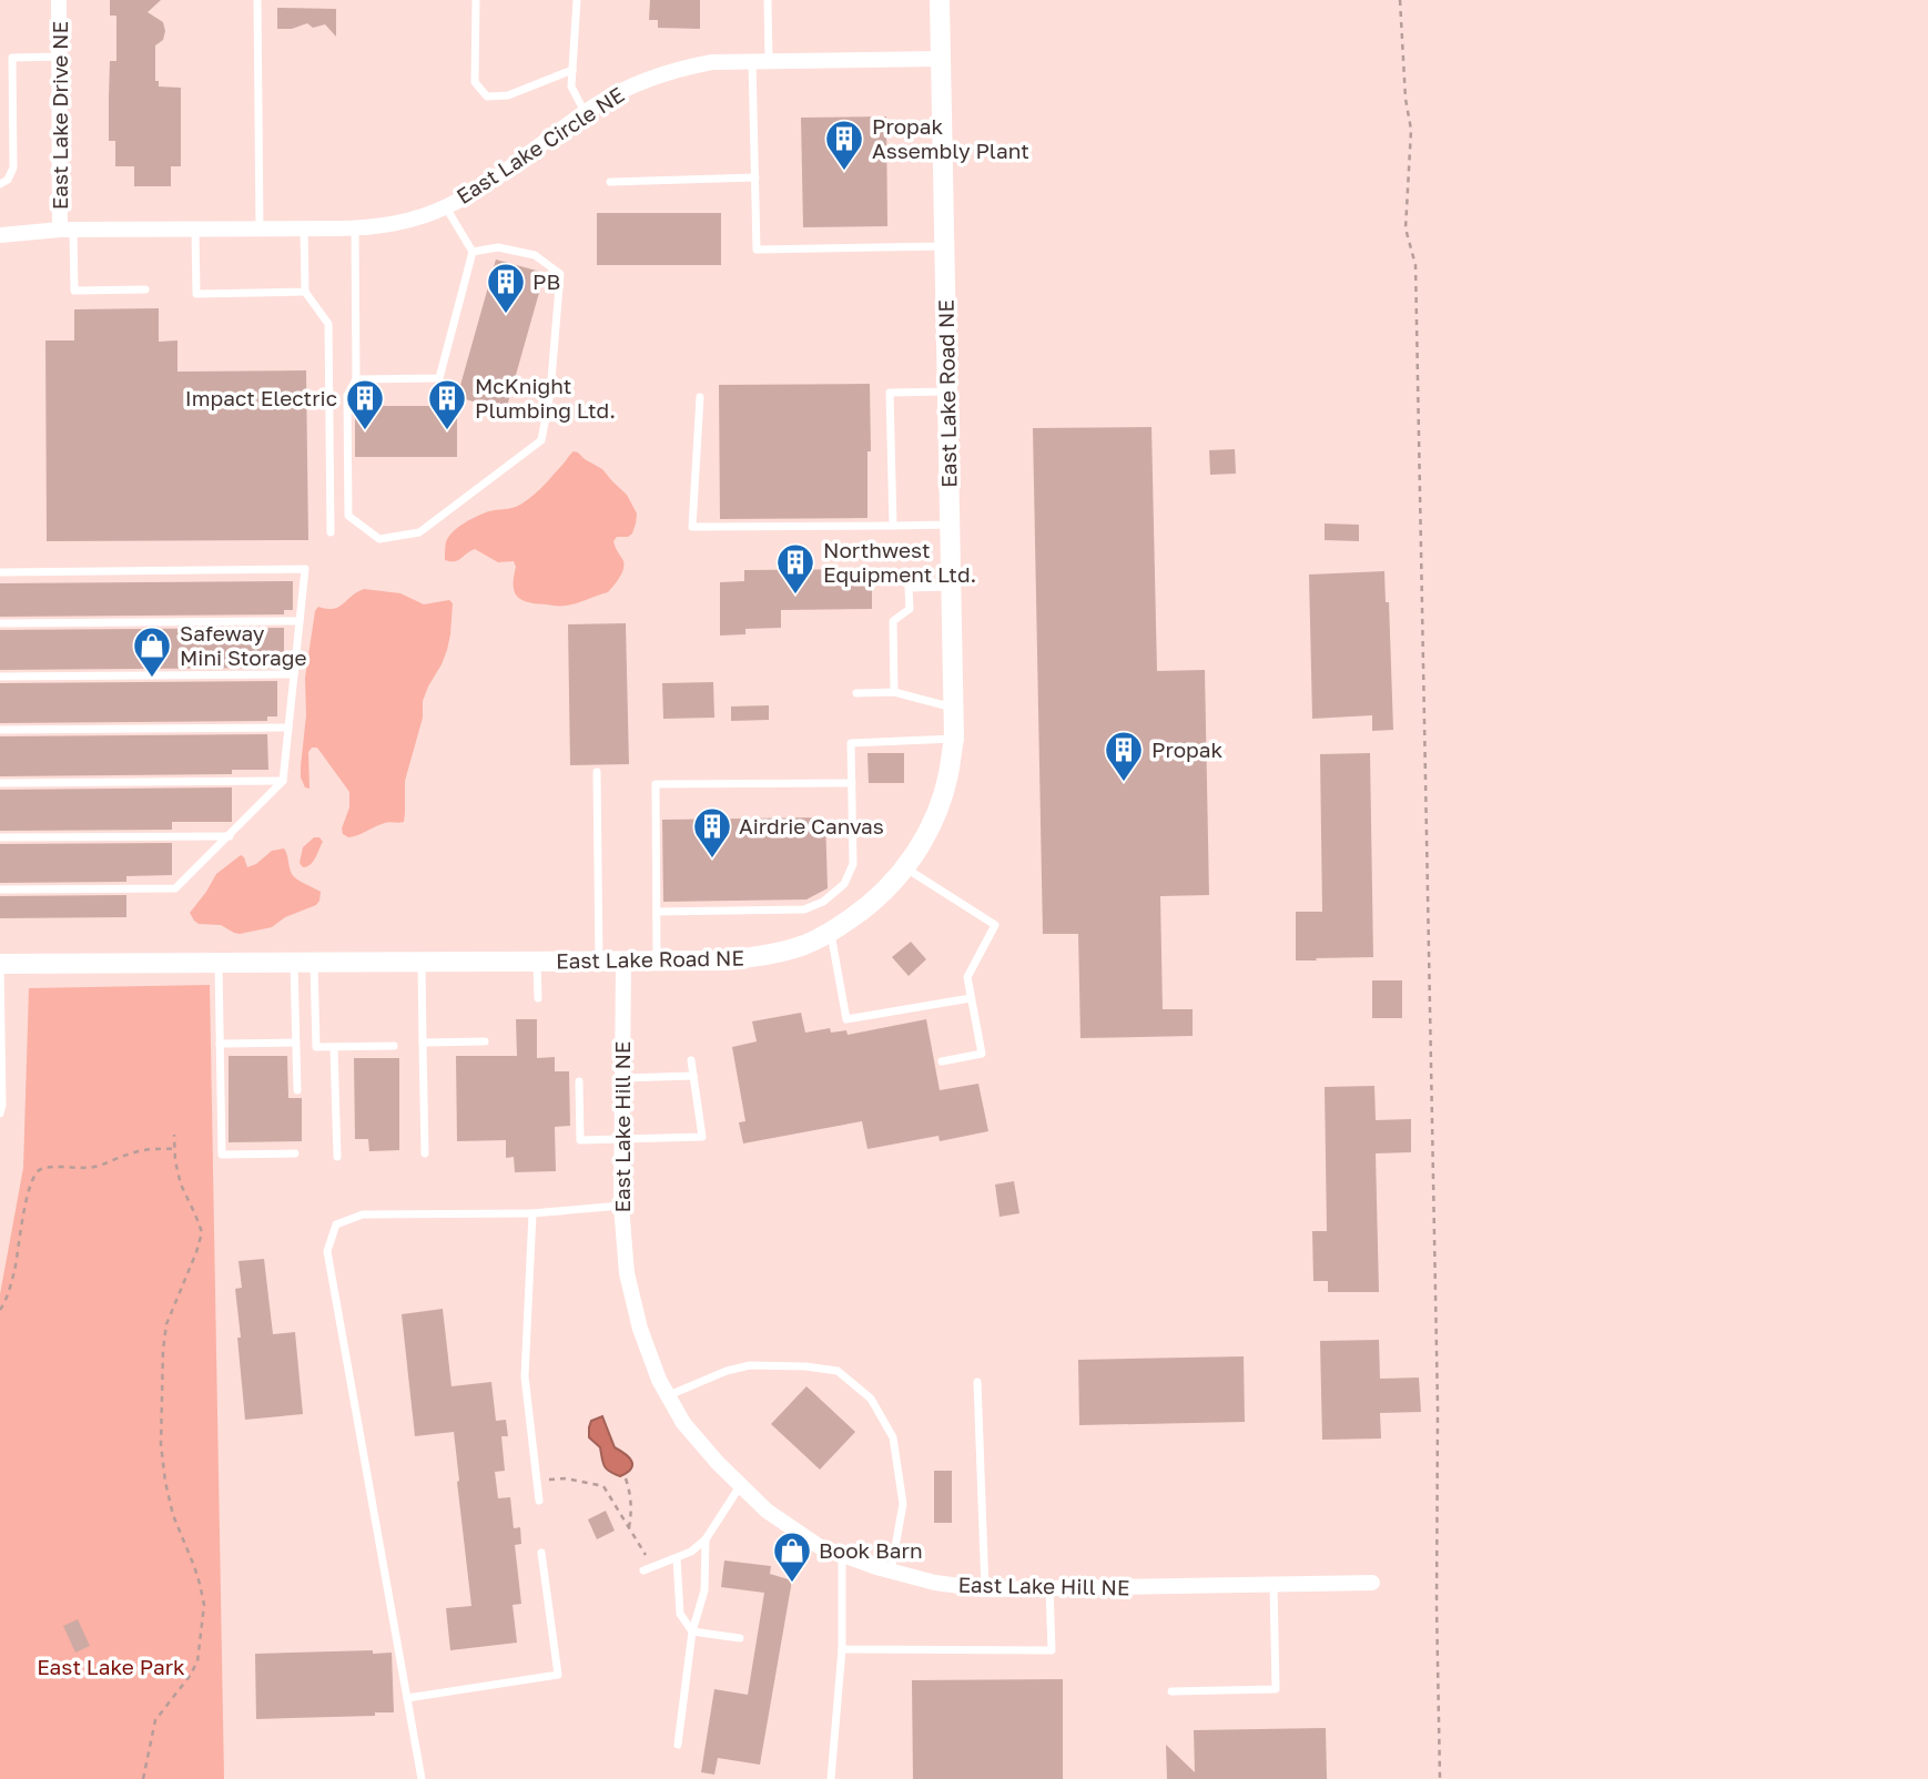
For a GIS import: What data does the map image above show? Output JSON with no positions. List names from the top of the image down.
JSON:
{
  "streets": {
    "street": [
      "East Lake Drive NE",
      "East Lake Circle NE",
      "East Lake Road NE",
      "East Lake Hill NE"
    ]
  },
  "crossings": [
    ["East Lake Drive NE", "East Lake Circle NE"],
    ["East Lake Circle NE", "East Lake Road NE"],
    ["East Lake Road NE", "East Lake Hill NE"]
  ],
  "parks": ["East Lake Park"],
  "places": {
    "building": [
      "Propak Assembly Plant",
      "PB",
      "Impact Electric",
      "McKnight Plumbing Ltd.",
      "Northwest Equipment Ltd.",
      "Propak",
      "Airdrie Canvas"
    ],
    "shop": ["Safeway Mini Storage", "Book Barn"]
  }
}
